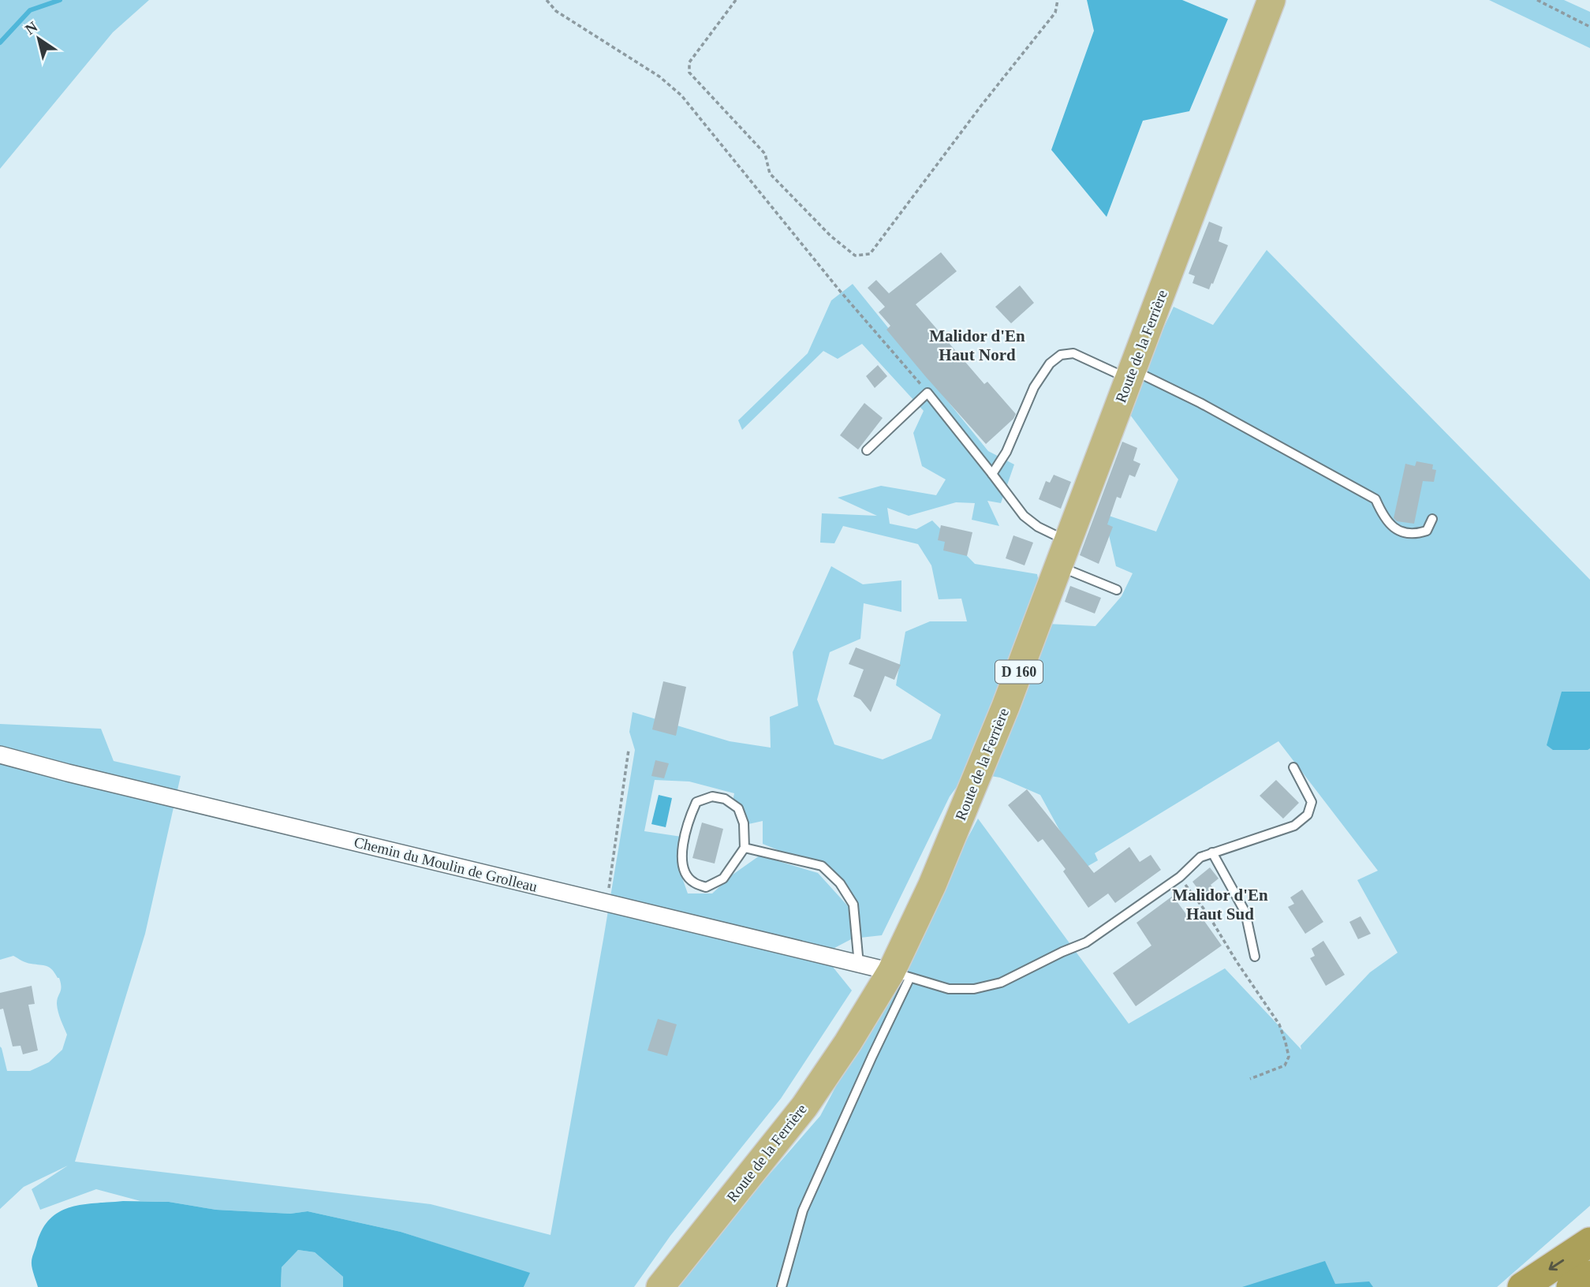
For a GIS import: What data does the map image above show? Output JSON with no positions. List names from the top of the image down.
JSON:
{
  "streets": {
    "main road": ["Route de la Ferrière", "D 160"],
    "street": ["Chemin du Moulin de Grolleau"]
  },
  "crossings": [
    ["Route de la Ferrière", "Chemin du Moulin de Grolleau"]
  ],
  "districts": ["Malidor d'En Haut Nord", "Malidor d'En Haut Sud"],
  "north": "top left"
}
